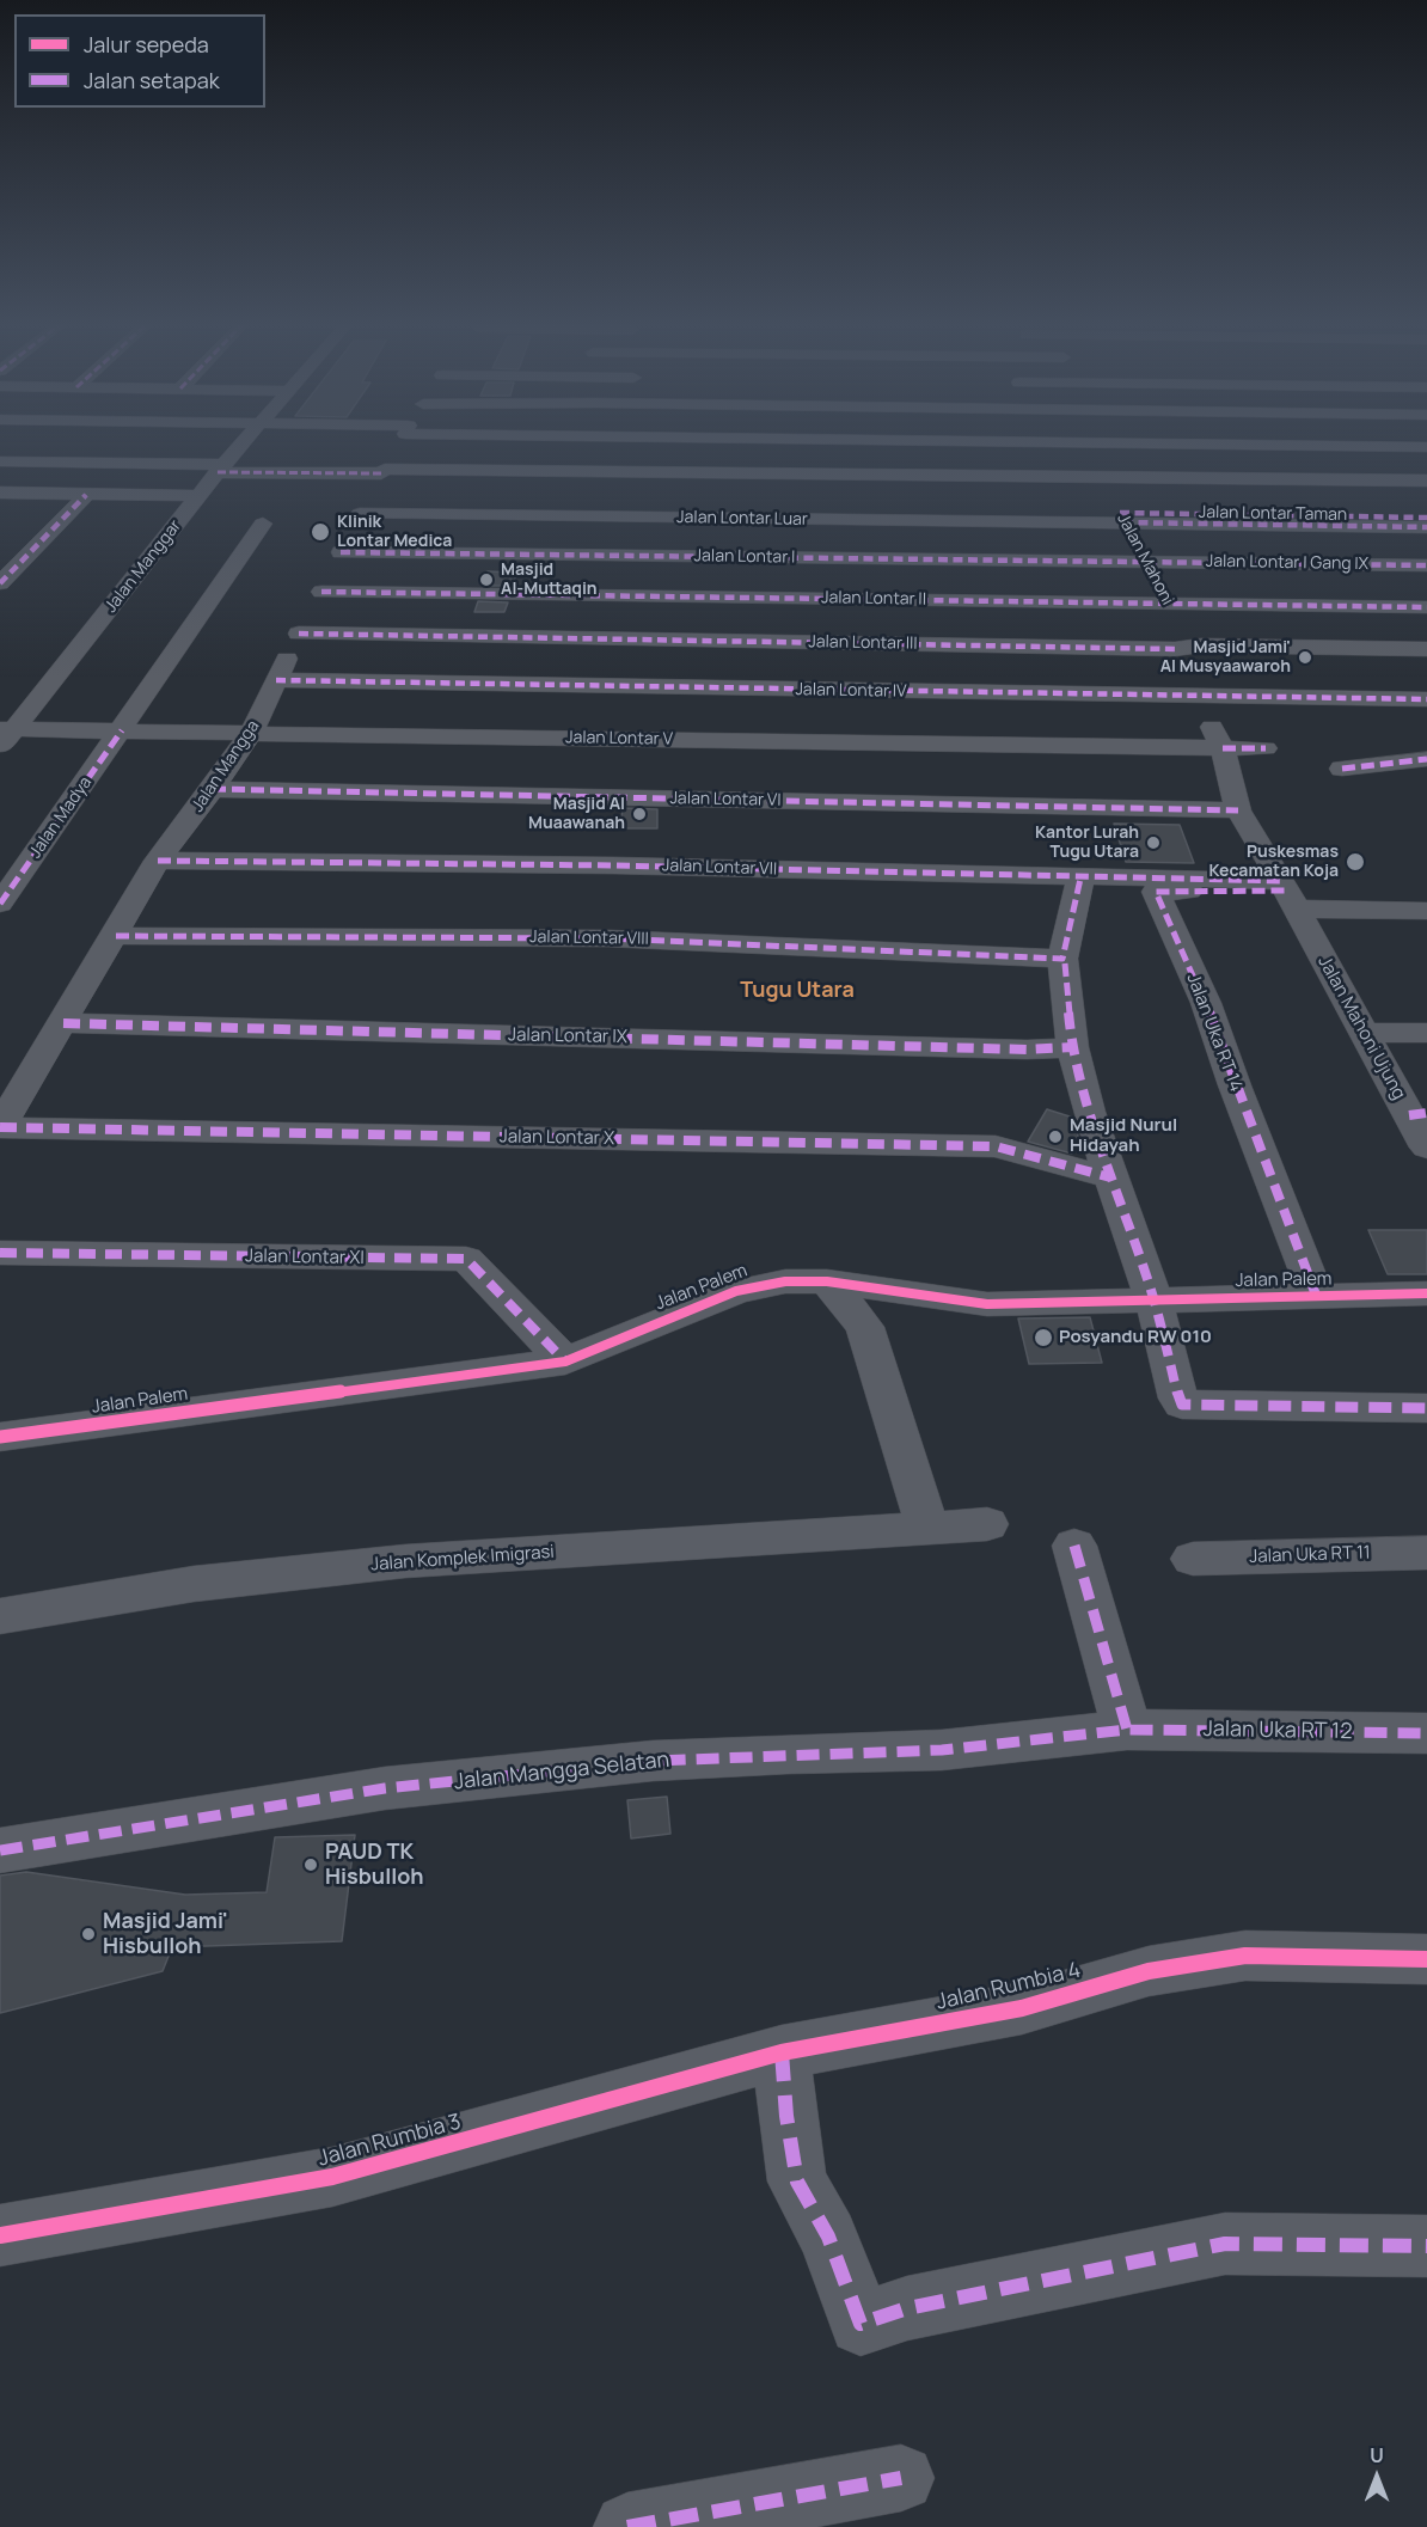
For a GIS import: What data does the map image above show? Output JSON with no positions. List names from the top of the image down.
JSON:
{
  "streets": {
    "street": [
      "Jalan Lontar Taman",
      "Jalan Lontar Luar",
      "Jalan Lontar I",
      "Jalan Mahoni",
      "Jalan Lontar I Gang IX",
      "Jalan Manggar",
      "Jalan Lontar II",
      "Jalan Lontar III",
      "Jalan Lontar IV",
      "Jalan Lontar V",
      "Jalan Mangga",
      "Jalan Lontar VI",
      "Jalan Madya",
      "Jalan Lontar VII",
      "Jalan Lontar VIII",
      "Jalan Mahoni Ujung",
      "Jalan Uka RT 14",
      "Jalan Lontar IX",
      "Jalan Lontar X",
      "Jalan Lontar XI",
      "Jalan Palem",
      "Jalan Uka RT 11",
      "Jalan Komplek Imigrasi",
      "Jalan Uka RT 12",
      "Jalan Mangga Selatan",
      "Jalan Rumbia 4",
      "Jalan Rumbia 3"
    ]
  },
  "crossings": [
    ["Jalan Lontar Taman", "Jalan Lontar Luar"],
    ["Jalan Lontar Taman", "Jalan Mahoni"],
    ["Jalan Lontar Luar", "Jalan Mahoni"],
    ["Jalan Lontar Luar", "Jalan Mangga"],
    ["Jalan Lontar I", "Jalan Mahoni"],
    ["Jalan Lontar I", "Jalan Lontar I Gang IX"],
    ["Jalan Lontar I", "Jalan Mangga"],
    ["Jalan Mahoni", "Jalan Lontar I Gang IX"],
    ["Jalan Mahoni", "Jalan Lontar II"],
    ["Jalan Mahoni", "Jalan Lontar III"],
    ["Jalan Mahoni", "Jalan Lontar IV"],
    ["Jalan Mahoni", "Jalan Lontar V"],
    ["Jalan Mahoni", "Jalan Lontar VI"],
    ["Jalan Mahoni", "Jalan Lontar VII"],
    ["Jalan Mahoni", "Jalan Mahoni Ujung"],
    ["Jalan Mahoni", "Jalan Uka RT 14"],
    ["Jalan Manggar", "Jalan Lontar V"],
    ["Jalan Lontar II", "Jalan Mangga"],
    ["Jalan Lontar III", "Jalan Mangga"],
    ["Jalan Lontar IV", "Jalan Mangga"],
    ["Jalan Lontar V", "Jalan Mangga"],
    ["Jalan Lontar V", "Jalan Madya"],
    ["Jalan Mangga", "Jalan Lontar VI"],
    ["Jalan Mangga", "Jalan Lontar VII"],
    ["Jalan Mangga", "Jalan Lontar VIII"],
    ["Jalan Mangga", "Jalan Lontar IX"],
    ["Jalan Mangga", "Jalan Lontar X"],
    ["Jalan Lontar VII", "Jalan Mahoni Ujung"],
    ["Jalan Lontar VII", "Jalan Uka RT 14"],
    ["Jalan Mahoni Ujung", "Jalan Uka RT 14"],
    ["Jalan Uka RT 14", "Jalan Palem"],
    ["Jalan Lontar XI", "Jalan Palem"],
    ["Jalan Uka RT 12", "Jalan Mangga Selatan"],
    ["Jalan Rumbia 4", "Jalan Rumbia 3"]
  ],
  "districts": ["Tugu Utara"],
  "places": [
    "Klinik Lontar Medica",
    "Masjid Al-Muttaqin",
    "Masjid Jami' Al Musyaawaroh",
    "Masjid Al Muaawanah",
    "Kantor Lurah Tugu Utara",
    "Puskesmas Kecamatan Koja",
    "Masjid Nurul Hidayah",
    "Posyandu RW 010",
    "PAUD TK Hisbulloh",
    "Masjid Jami' Hisbulloh"
  ],
  "legend": ["Jalur sepeda", "Jalan setapak"],
  "north": "top"
}
